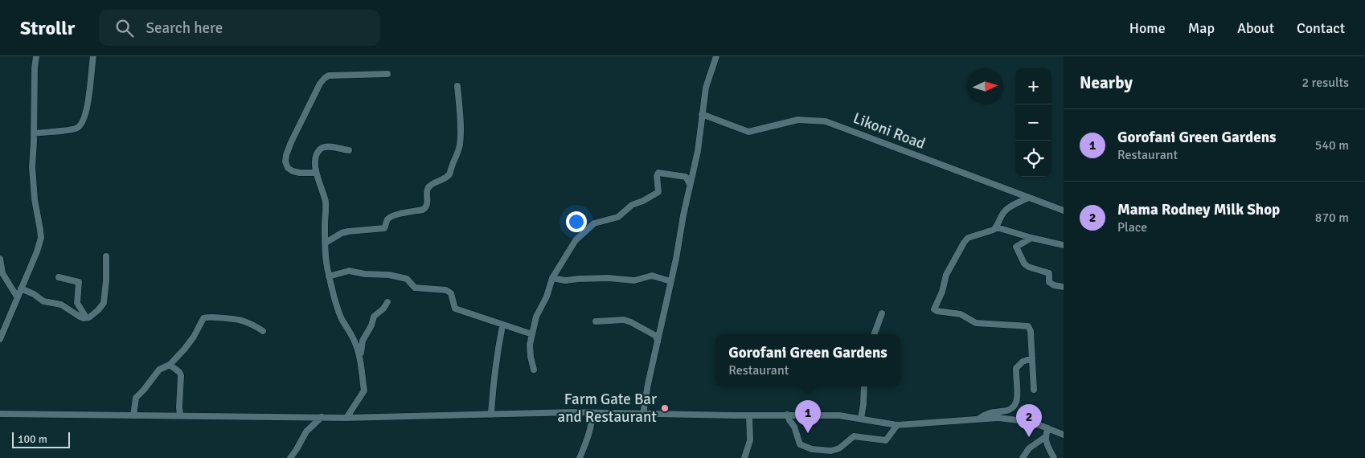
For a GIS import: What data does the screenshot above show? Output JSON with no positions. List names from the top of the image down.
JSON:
{
  "streets": {
    "street": ["Likoni Road"]
  },
  "places": ["Farm Gate Bar and Restaurant"],
  "scale_bar": "100 m",
  "north": "right",
  "page": {
    "header": "Strollr",
    "search": "Search here",
    "nav": [
      "Home",
      "Map",
      "About",
      "Contact"
    ],
    "heading": ["Nearby", "2 results"],
    "map_buttons": ["+", "−"],
    "list": [
      {
        "mark": "1",
        "name": "Gorofani Green Gardens",
        "note": "Restaurant",
        "value": "540 m"
      },
      {
        "mark": "2",
        "name": "Mama Rodney Milk Shop",
        "note": "Place",
        "value": "870 m"
      }
    ],
    "popup": ["Gorofani Green Gardens", "Restaurant"],
    "pins": ["1", "2"],
    "scale": "100 m"
  }
}
